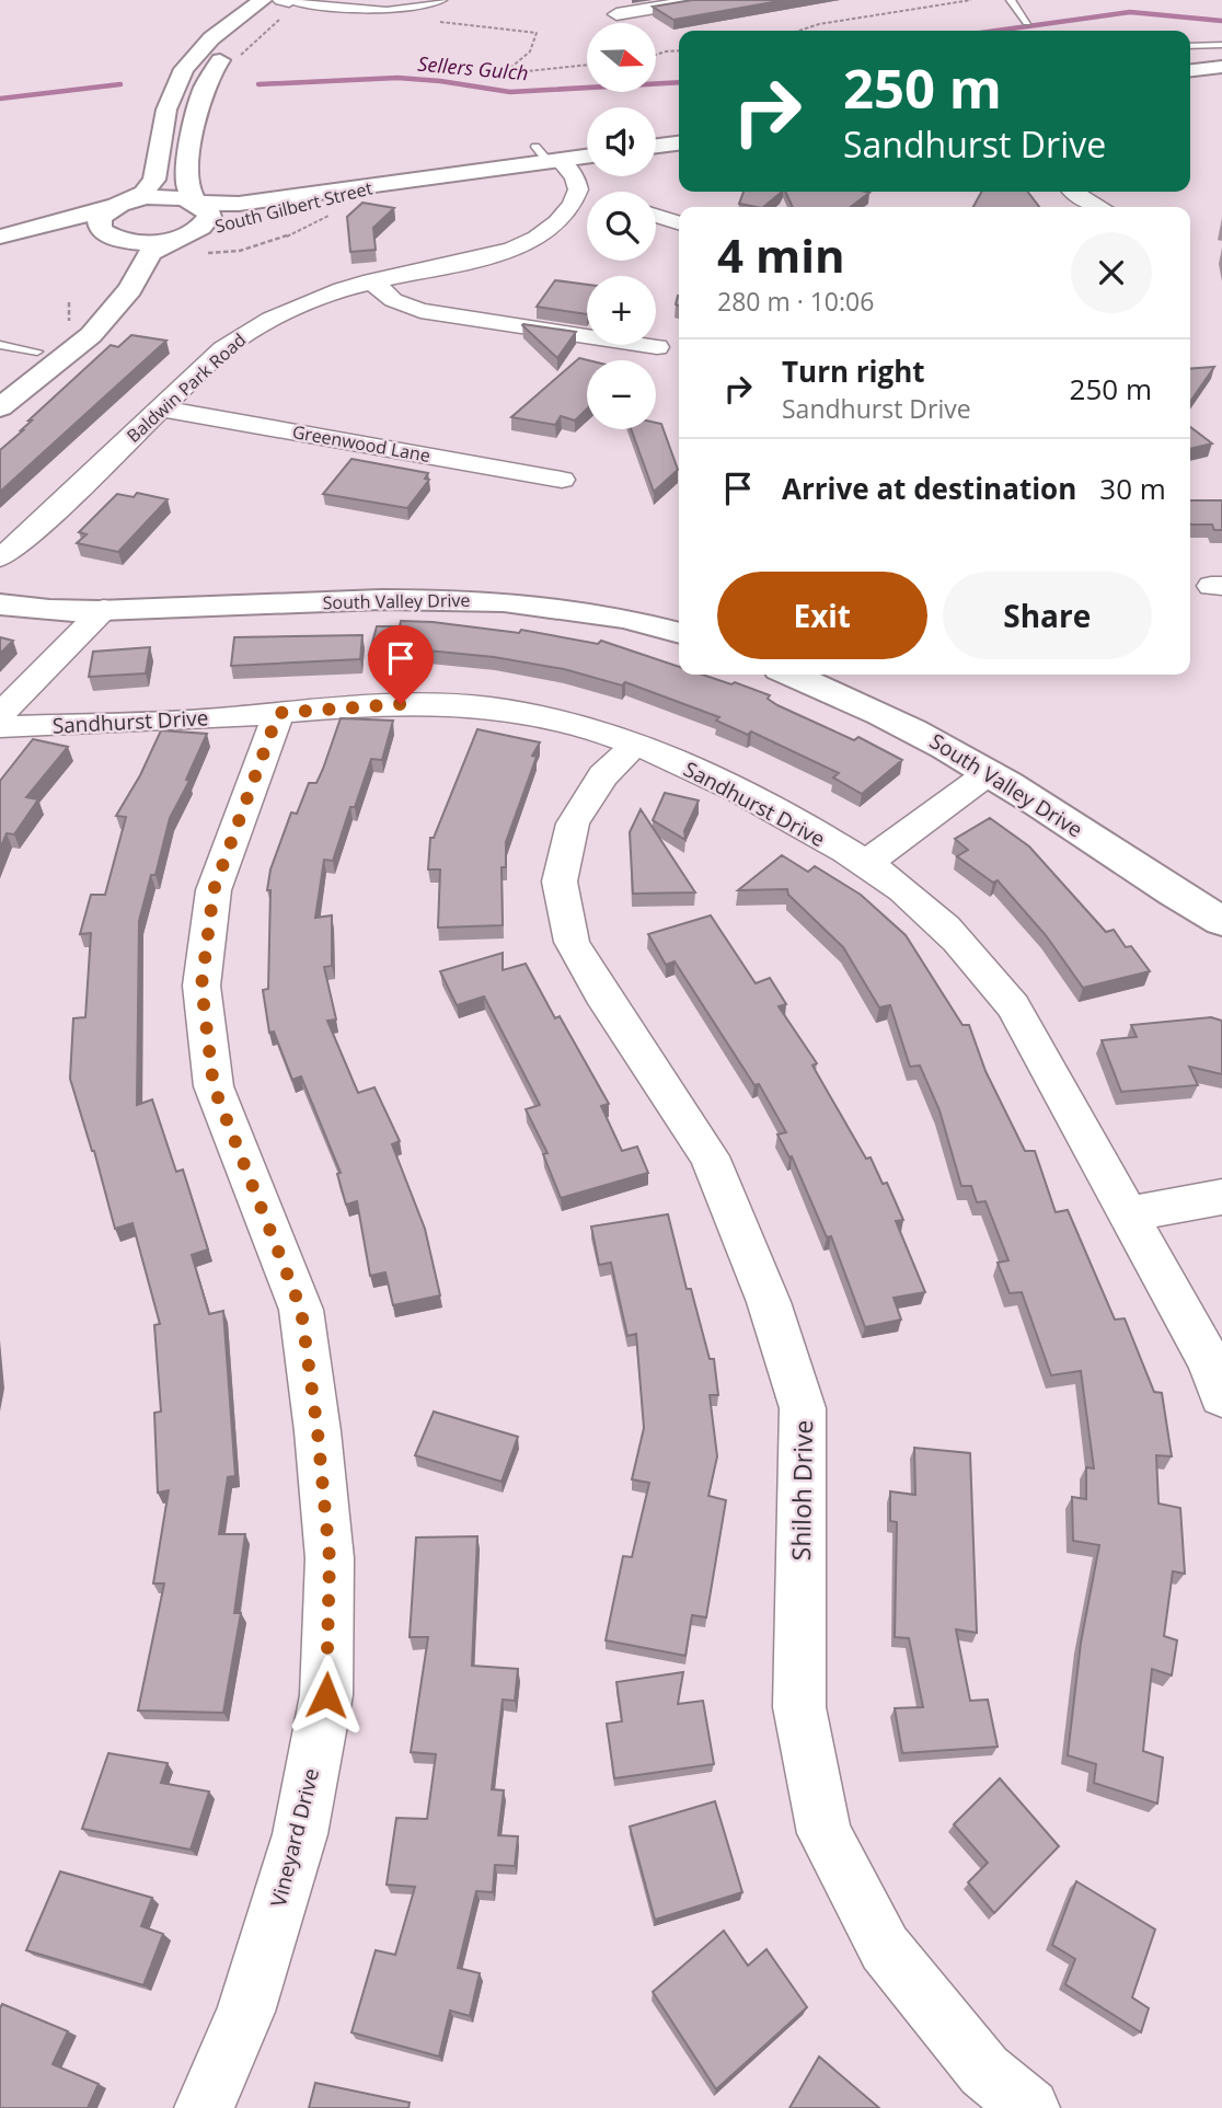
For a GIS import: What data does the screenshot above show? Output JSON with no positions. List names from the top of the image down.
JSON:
{
  "streets": {
    "main road": ["South Gilbert Street", "South Valley Drive"],
    "street": [
      "Baldwin Park Road",
      "Greenwood Lane",
      "Sandhurst Drive",
      "Shiloh Drive",
      "Vineyard Drive"
    ]
  },
  "crossings": [
    ["Baldwin Park Road", "Greenwood Lane"],
    ["Sandhurst Drive", "Shiloh Drive"],
    ["Sandhurst Drive", "Vineyard Drive"]
  ],
  "water": ["Sellers Gulch"],
  "north": "right",
  "page": {
    "map_buttons": ["+", "−"],
    "turn": ["250 m", "Sandhurst Drive"],
    "heading": ["4 min", "280 m · 10:06"],
    "list": [
      {
        "name": "Turn right",
        "note": "Sandhurst Drive",
        "value": "250 m"
      },
      {
        "name": "Arrive at destination",
        "value": "30 m"
      }
    ],
    "buttons": ["Exit", "Share"]
  }
}
